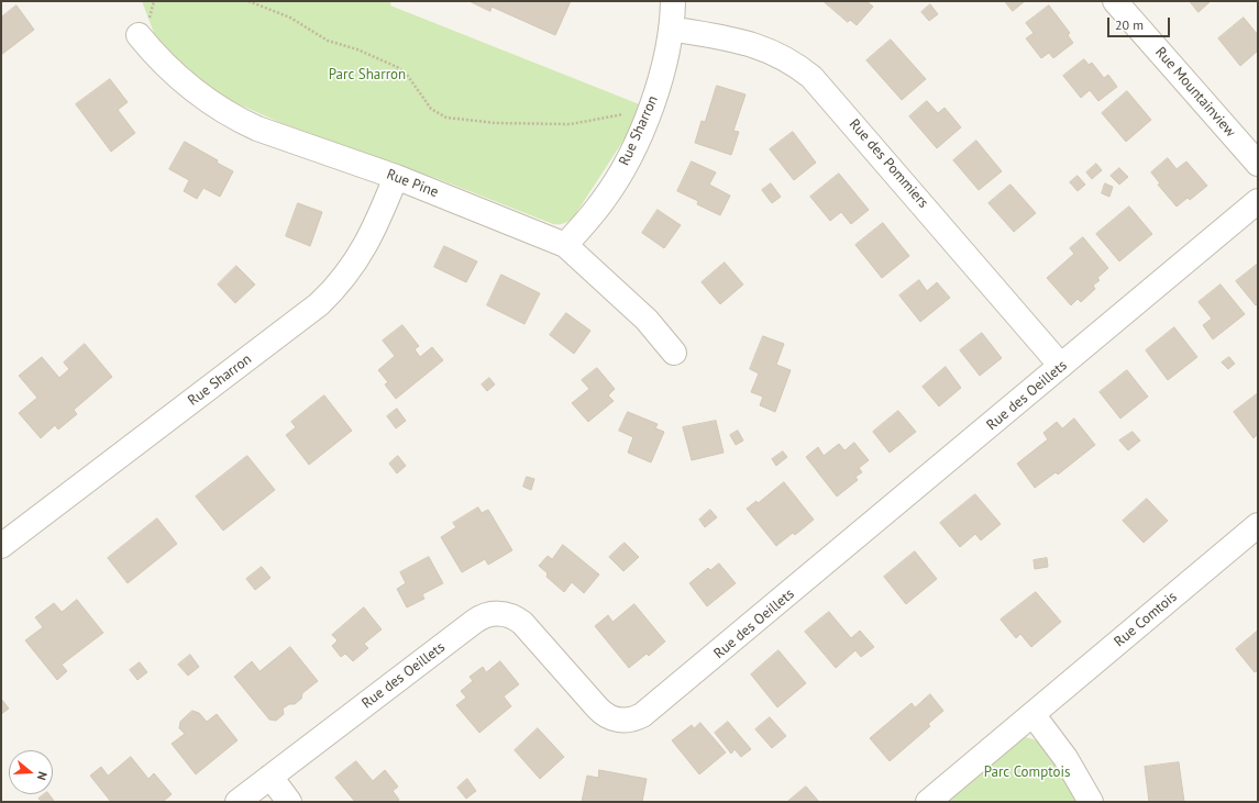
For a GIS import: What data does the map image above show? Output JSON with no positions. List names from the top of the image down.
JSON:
{
  "streets": {
    "street": [
      "Rue Mountainview",
      "Rue Sharron",
      "Rue des Pommiers",
      "Rue Pine",
      "Rue des Oeillets",
      "Rue Comtois"
    ]
  },
  "crossings": [
    ["Rue Sharron", "Rue des Pommiers"],
    ["Rue Sharron", "Rue Pine"],
    ["Rue des Pommiers", "Rue des Oeillets"]
  ],
  "parks": ["Parc Sharron", "Parc Comptois"],
  "scale_bar": "20 m",
  "north": "right"
}
